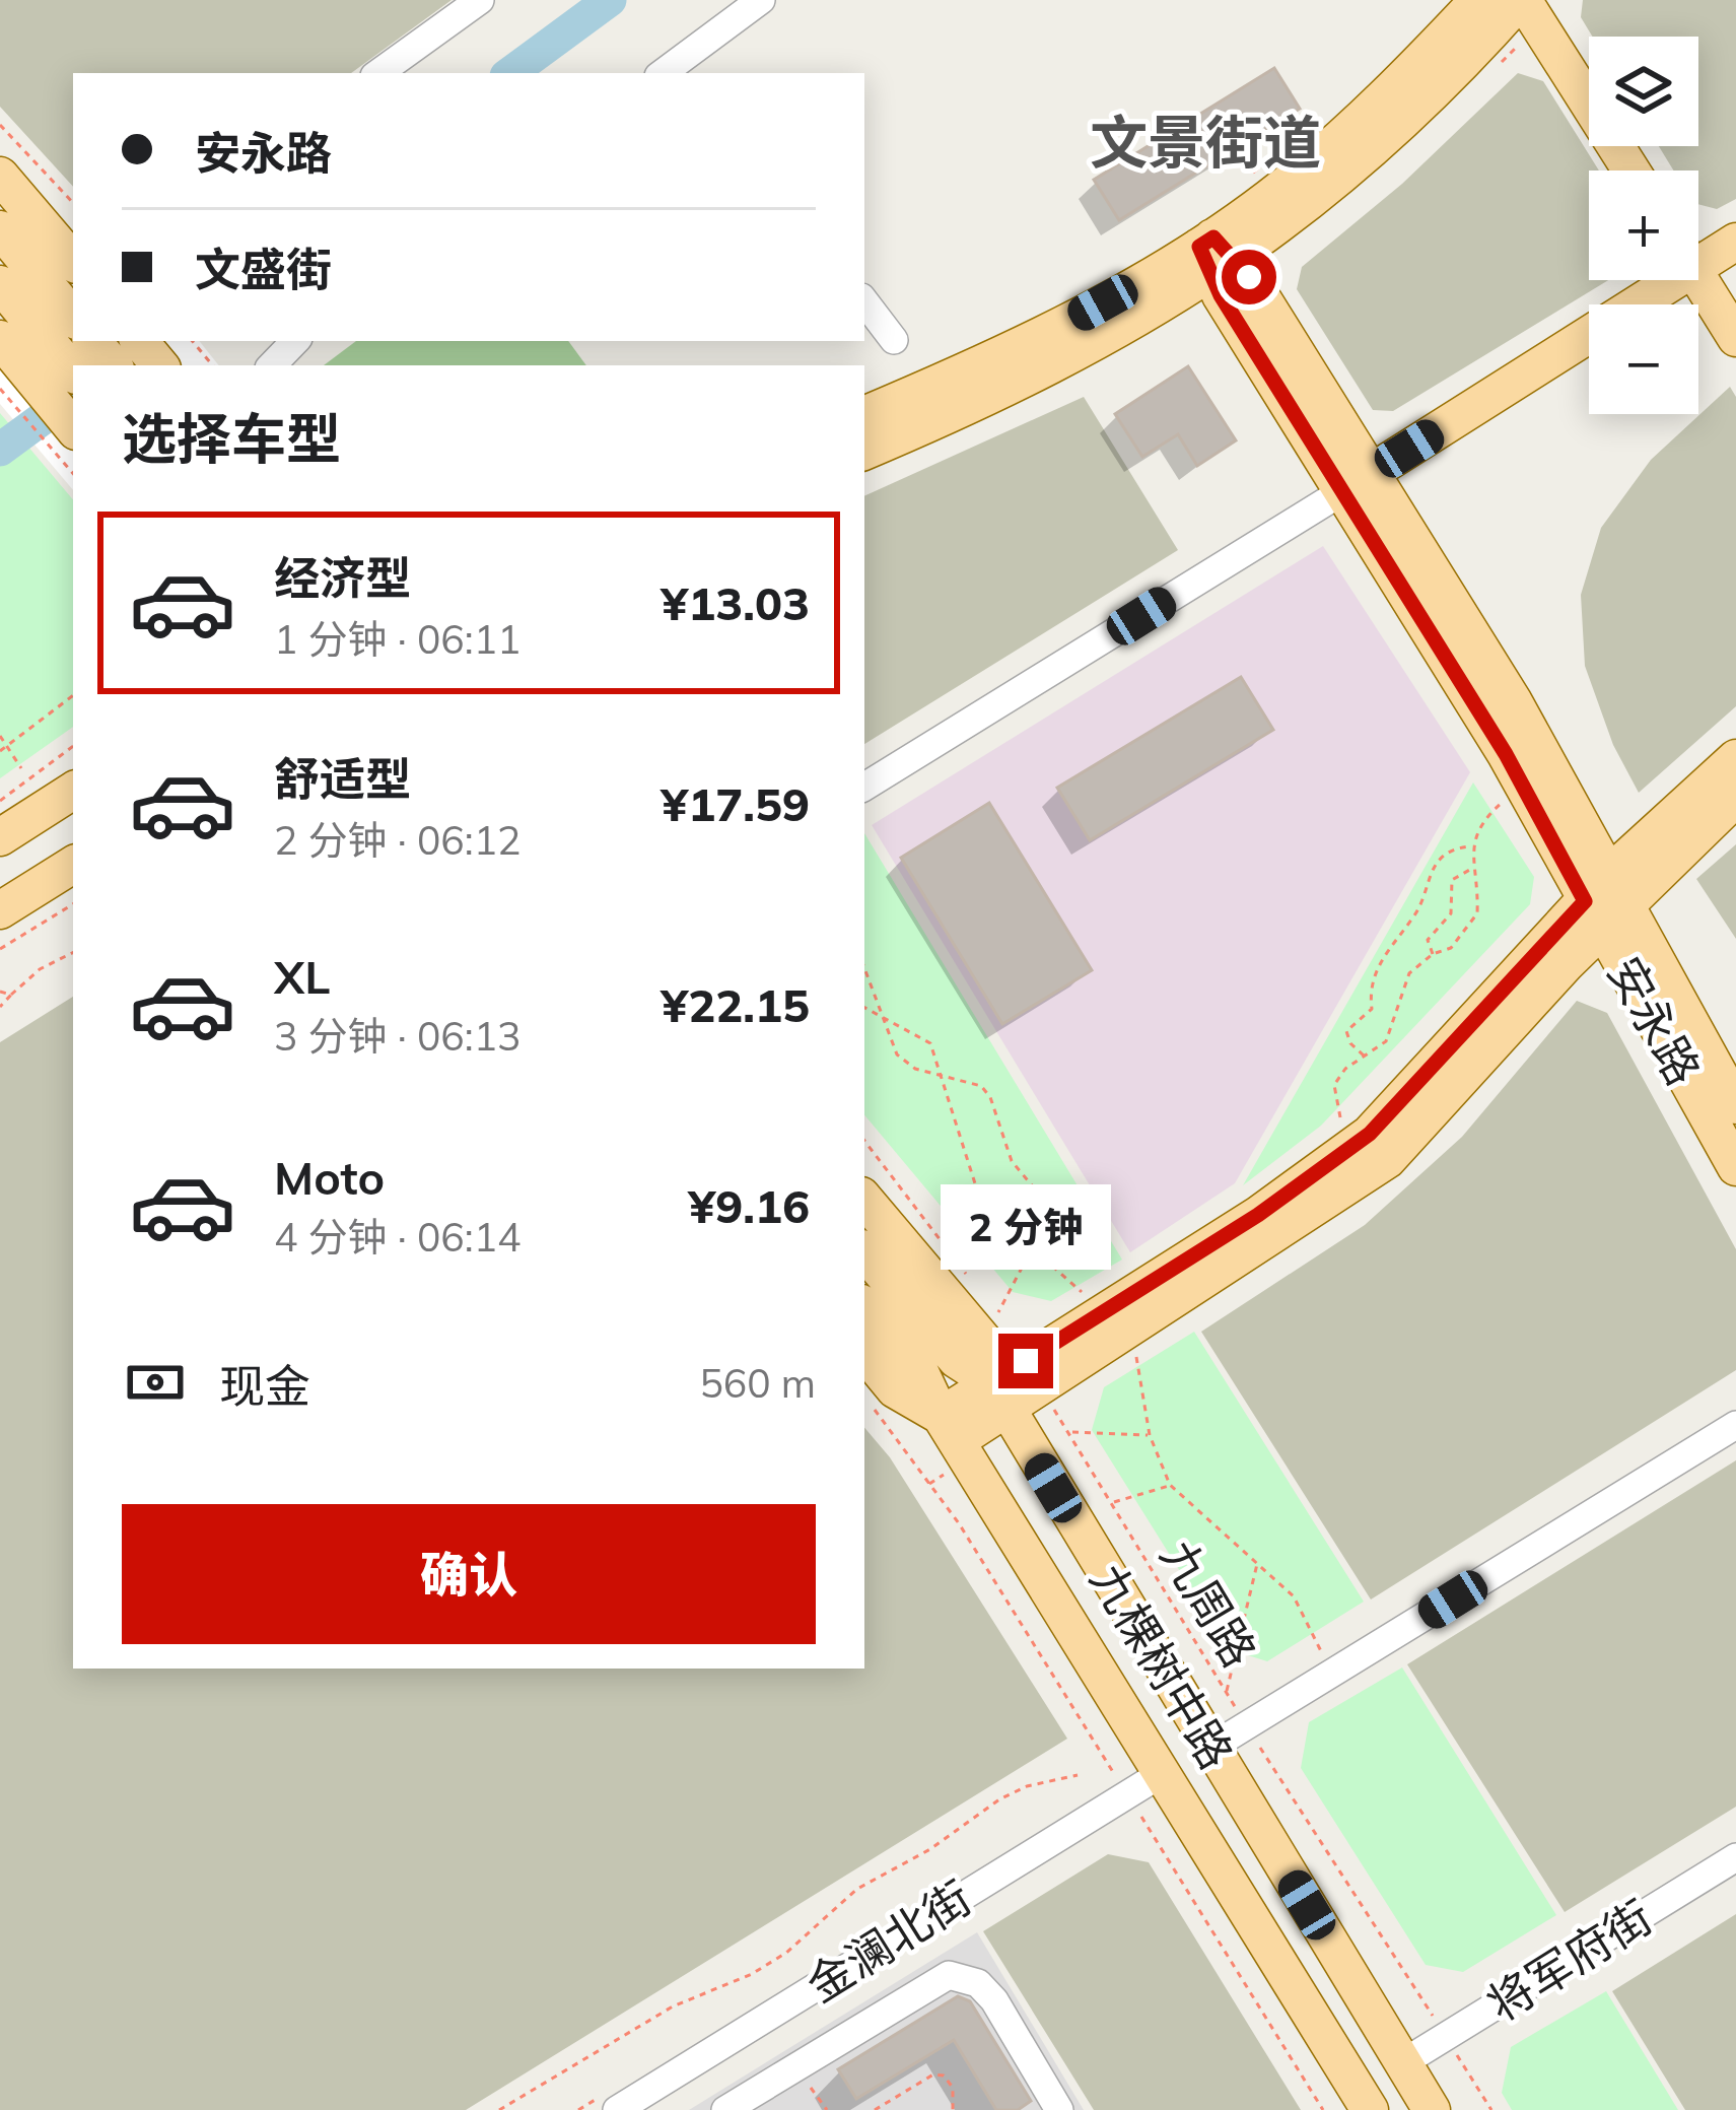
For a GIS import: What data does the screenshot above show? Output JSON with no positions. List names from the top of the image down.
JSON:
{
  "streets": {
    "main road": ["安永路", "九棵树中路"],
    "street": ["金澜北街", "将军府街"],
    "path": ["九周路"]
  },
  "crossings": [
    ["九周路", "将军府街"],
    ["九棵树中路", "金澜北街"],
    ["九棵树中路", "将军府街"]
  ],
  "districts": ["文景街道"],
  "page": {
    "map_buttons": ["+", "−"],
    "banner": ["安永路", "文盛街"],
    "heading": "选择车型",
    "list": [
      {
        "name": "经济型",
        "note": "1 分钟 · 06:11",
        "value": "¥13.03"
      },
      {
        "name": "舒适型",
        "note": "2 分钟 · 06:12",
        "value": "¥17.59"
      },
      {
        "name": "XL",
        "note": "3 分钟 · 06:13",
        "value": "¥22.15"
      },
      {
        "name": "Moto",
        "note": "4 分钟 · 06:14",
        "value": "¥9.16"
      }
    ],
    "bubble": "2 分钟",
    "pay": ["现金", "560 m"],
    "buttons": "确认"
  }
}
